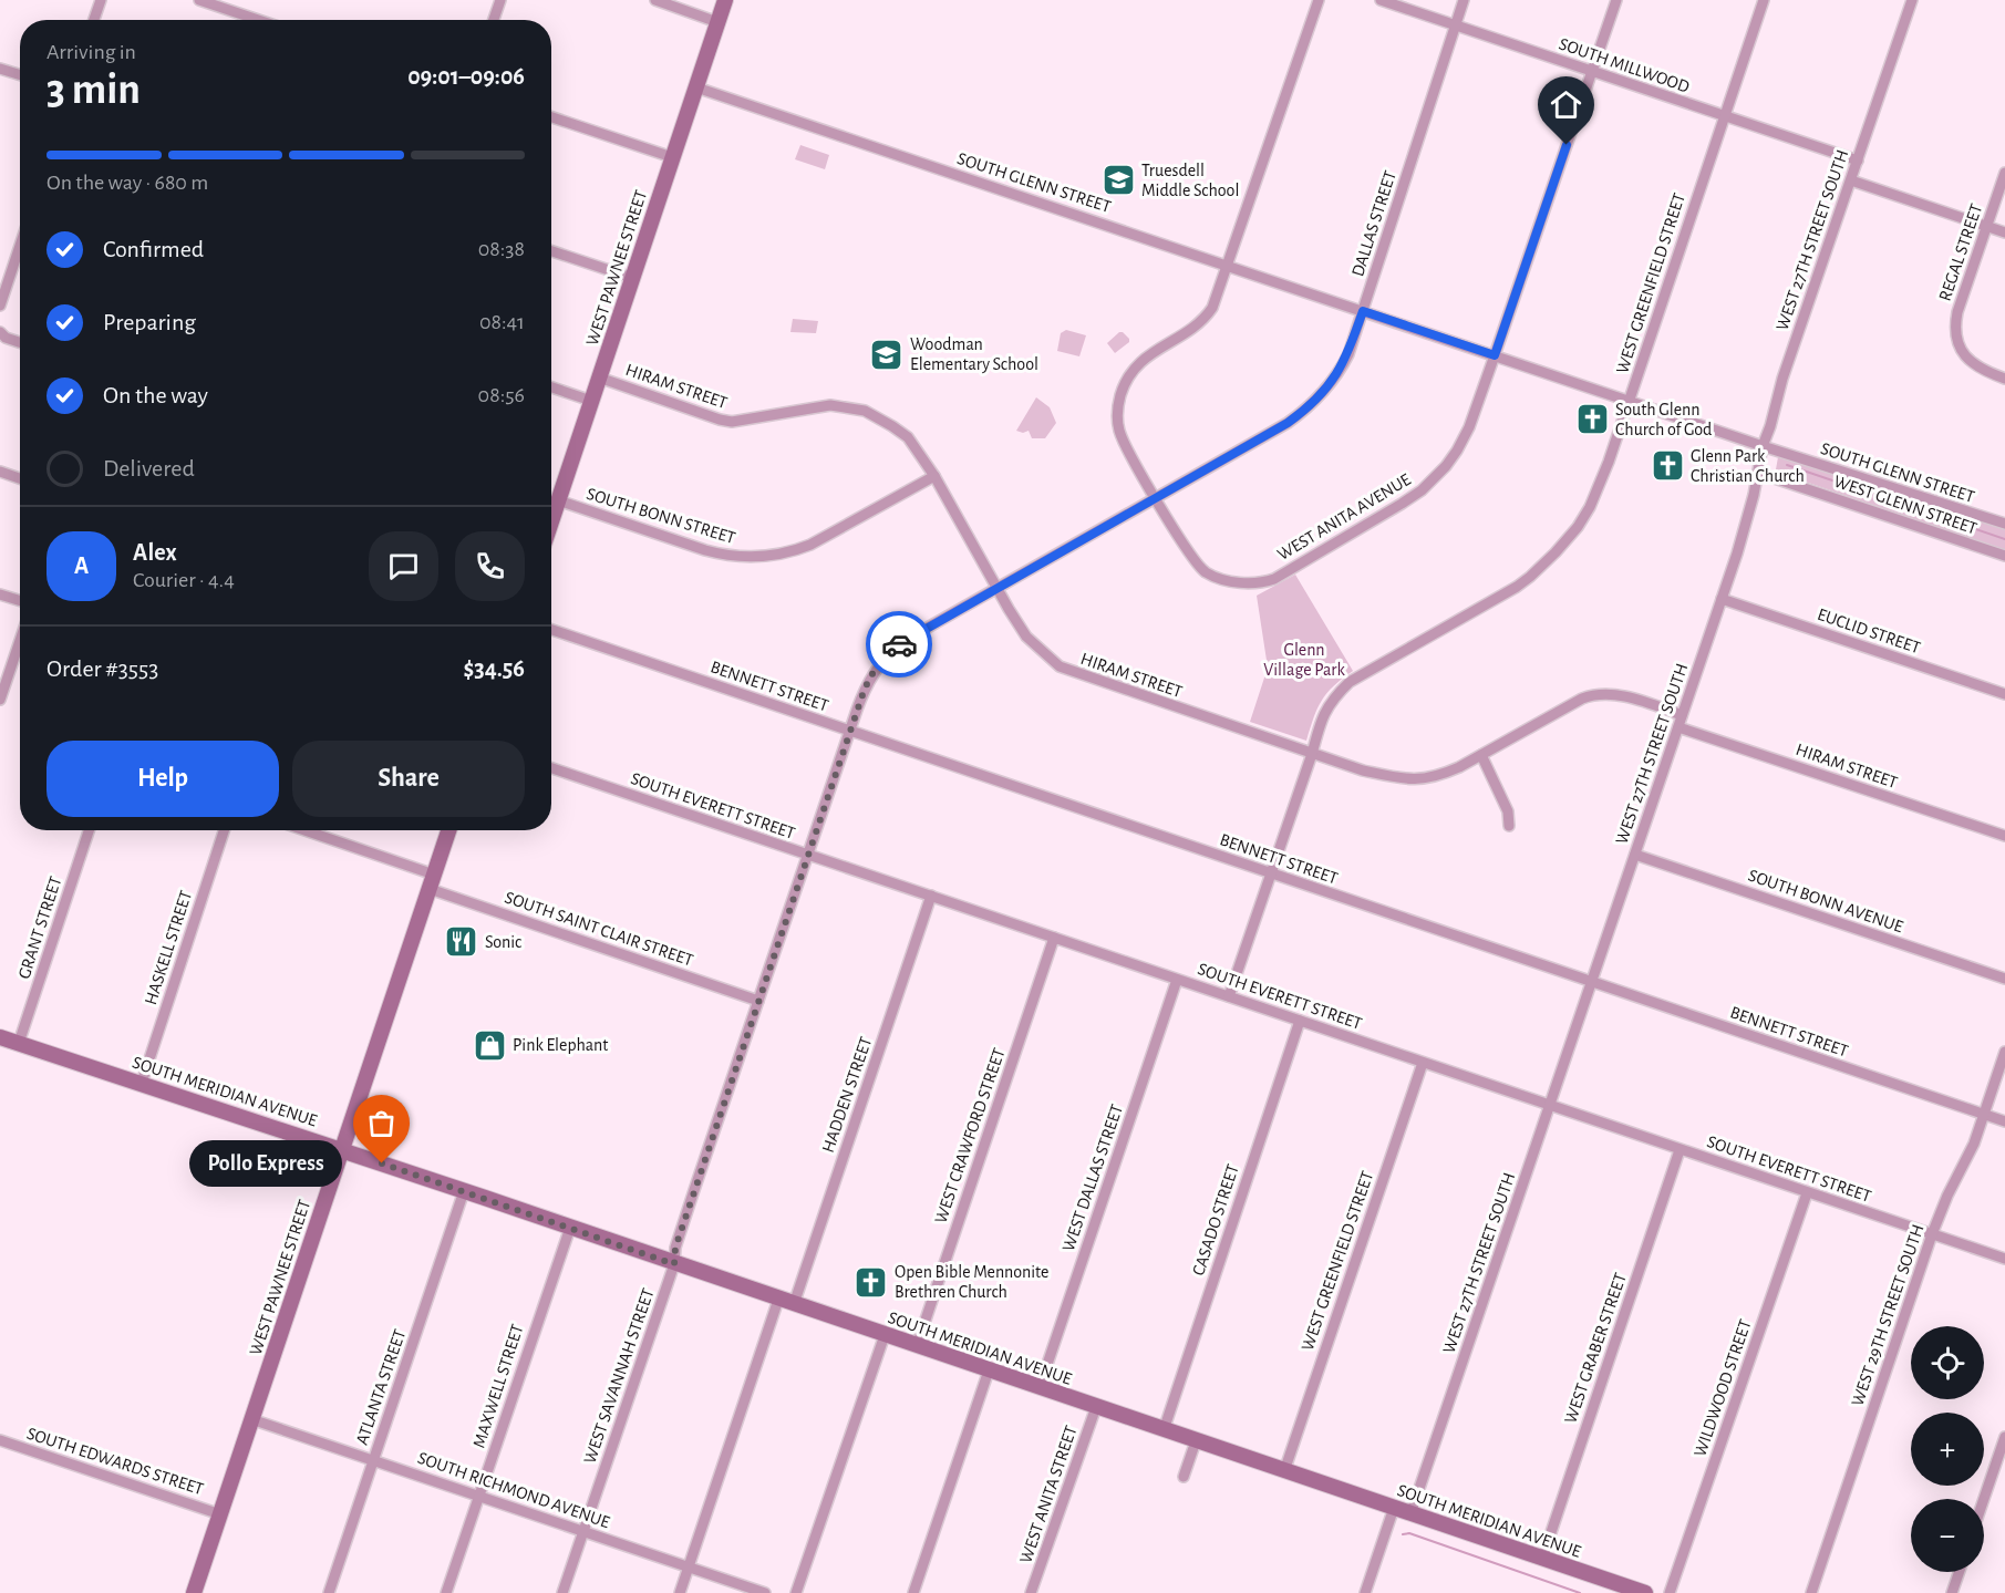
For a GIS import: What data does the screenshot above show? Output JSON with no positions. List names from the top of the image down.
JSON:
{
  "streets": {
    "main road": ["WEST PAWNEE STREET", "SOUTH MERIDIAN AVENUE"],
    "street": [
      "SOUTH MILLWOOD",
      "SOUTH GLENN STREET",
      "DALLAS STREET",
      "WEST 27TH STREET SOUTH",
      "REGAL STREET",
      "WEST GREENFIELD STREET",
      "HIRAM STREET",
      "WEST GLENN STREET",
      "SOUTH BONN STREET",
      "WEST ANITA AVENUE",
      "EUCLID STREET",
      "BENNETT STREET",
      "SOUTH EVERETT STREET",
      "SOUTH BONN AVENUE",
      "GRANT STREET",
      "SOUTH SAINT CLAIR STREET",
      "HASKELL STREET",
      "HADDEN STREET",
      "WEST CRAWFORD STREET",
      "WEST DALLAS STREET",
      "CASADO STREET",
      "WEST 29TH STREET SOUTH",
      "WEST GRABER STREET",
      "WEST SAVANNAH STREET",
      "MAXWELL STREET",
      "ATLANTA STREET",
      "WILDWOOD STREET",
      "SOUTH EDWARDS STREET",
      "SOUTH RICHMOND AVENUE",
      "WEST ANITA STREET"
    ]
  },
  "crossings": [
    ["SOUTH MILLWOOD", "DALLAS STREET"],
    ["SOUTH MILLWOOD", "WEST 27TH STREET SOUTH"],
    ["SOUTH MILLWOOD", "WEST GREENFIELD STREET"],
    ["SOUTH MILLWOOD", "WEST ANITA AVENUE"],
    ["SOUTH GLENN STREET", "DALLAS STREET"],
    ["SOUTH GLENN STREET", "WEST 27TH STREET SOUTH"],
    ["SOUTH GLENN STREET", "WEST PAWNEE STREET"],
    ["SOUTH GLENN STREET", "WEST GREENFIELD STREET"],
    ["SOUTH GLENN STREET", "WEST ANITA AVENUE"],
    ["DALLAS STREET", "HIRAM STREET"],
    ["DALLAS STREET", "WEST ANITA AVENUE"],
    ["DALLAS STREET", "WEST SAVANNAH STREET"],
    ["WEST 27TH STREET SOUTH", "HIRAM STREET"],
    ["WEST 27TH STREET SOUTH", "WEST GLENN STREET"],
    ["WEST 27TH STREET SOUTH", "EUCLID STREET"],
    ["WEST 27TH STREET SOUTH", "BENNETT STREET"],
    ["WEST 27TH STREET SOUTH", "SOUTH EVERETT STREET"],
    ["WEST 27TH STREET SOUTH", "SOUTH BONN AVENUE"],
    ["WEST 27TH STREET SOUTH", "SOUTH MERIDIAN AVENUE"],
    ["WEST PAWNEE STREET", "HIRAM STREET"],
    ["WEST PAWNEE STREET", "SOUTH BONN STREET"],
    ["WEST PAWNEE STREET", "SOUTH SAINT CLAIR STREET"],
    ["WEST PAWNEE STREET", "SOUTH MERIDIAN AVENUE"],
    ["WEST PAWNEE STREET", "SOUTH EDWARDS STREET"],
    ["WEST PAWNEE STREET", "SOUTH RICHMOND AVENUE"],
    ["WEST GREENFIELD STREET", "HIRAM STREET"],
    ["WEST GREENFIELD STREET", "BENNETT STREET"],
    ["WEST GREENFIELD STREET", "SOUTH EVERETT STREET"],
    ["WEST GREENFIELD STREET", "SOUTH MERIDIAN AVENUE"],
    ["HIRAM STREET", "SOUTH BONN STREET"],
    ["HIRAM STREET", "WEST SAVANNAH STREET"],
    ["BENNETT STREET", "WEST 29TH STREET SOUTH"],
    ["BENNETT STREET", "WEST SAVANNAH STREET"],
    ["SOUTH EVERETT STREET", "HADDEN STREET"],
    ["SOUTH EVERETT STREET", "WEST CRAWFORD STREET"],
    ["SOUTH EVERETT STREET", "WEST DALLAS STREET"],
    ["SOUTH EVERETT STREET", "CASADO STREET"],
    ["SOUTH EVERETT STREET", "WEST 29TH STREET SOUTH"],
    ["SOUTH EVERETT STREET", "WEST GRABER STREET"],
    ["SOUTH EVERETT STREET", "WEST SAVANNAH STREET"],
    ["SOUTH EVERETT STREET", "WILDWOOD STREET"],
    ["GRANT STREET", "SOUTH MERIDIAN AVENUE"],
    ["SOUTH SAINT CLAIR STREET", "WEST SAVANNAH STREET"],
    ["HASKELL STREET", "SOUTH MERIDIAN AVENUE"],
    ["SOUTH MERIDIAN AVENUE", "HADDEN STREET"],
    ["SOUTH MERIDIAN AVENUE", "WEST CRAWFORD STREET"],
    ["SOUTH MERIDIAN AVENUE", "WEST DALLAS STREET"],
    ["SOUTH MERIDIAN AVENUE", "CASADO STREET"],
    ["SOUTH MERIDIAN AVENUE", "WEST GRABER STREET"],
    ["SOUTH MERIDIAN AVENUE", "WEST SAVANNAH STREET"],
    ["SOUTH MERIDIAN AVENUE", "MAXWELL STREET"],
    ["SOUTH MERIDIAN AVENUE", "ATLANTA STREET"],
    ["SOUTH MERIDIAN AVENUE", "WEST ANITA STREET"],
    ["WEST SAVANNAH STREET", "SOUTH RICHMOND AVENUE"],
    ["MAXWELL STREET", "SOUTH RICHMOND AVENUE"],
    ["ATLANTA STREET", "SOUTH RICHMOND AVENUE"]
  ],
  "parks": ["Glenn Village Park"],
  "places": {
    "school or university": ["Truesdell Middle School", "Woodman Elementary School"],
    "church": ["South Glenn Church of God", "Glenn Park Christian Church", "Open Bible Mennonite Brethren Church"],
    "restaurant": ["Sonic"],
    "shop": ["Pink Elephant"],
    "other": ["Pollo Express"]
  },
  "page": {
    "heading": ["3 min", "Arriving in", "09:01–09:06"],
    "panel": [
      "Alex",
      "Courier · 4.4",
      "Order #3553",
      "$34.56"
    ],
    "bar": "On the way · 680 m",
    "list": [
      ["Confirmed", "08:38"],
      ["Preparing", "08:41"],
      ["On the way", "08:56"],
      "Delivered"
    ],
    "round": "A",
    "buttons": ["Help", "Share"],
    "bubble": "Pollo Express",
    "map_buttons": ["+", "−"]
  }
}
